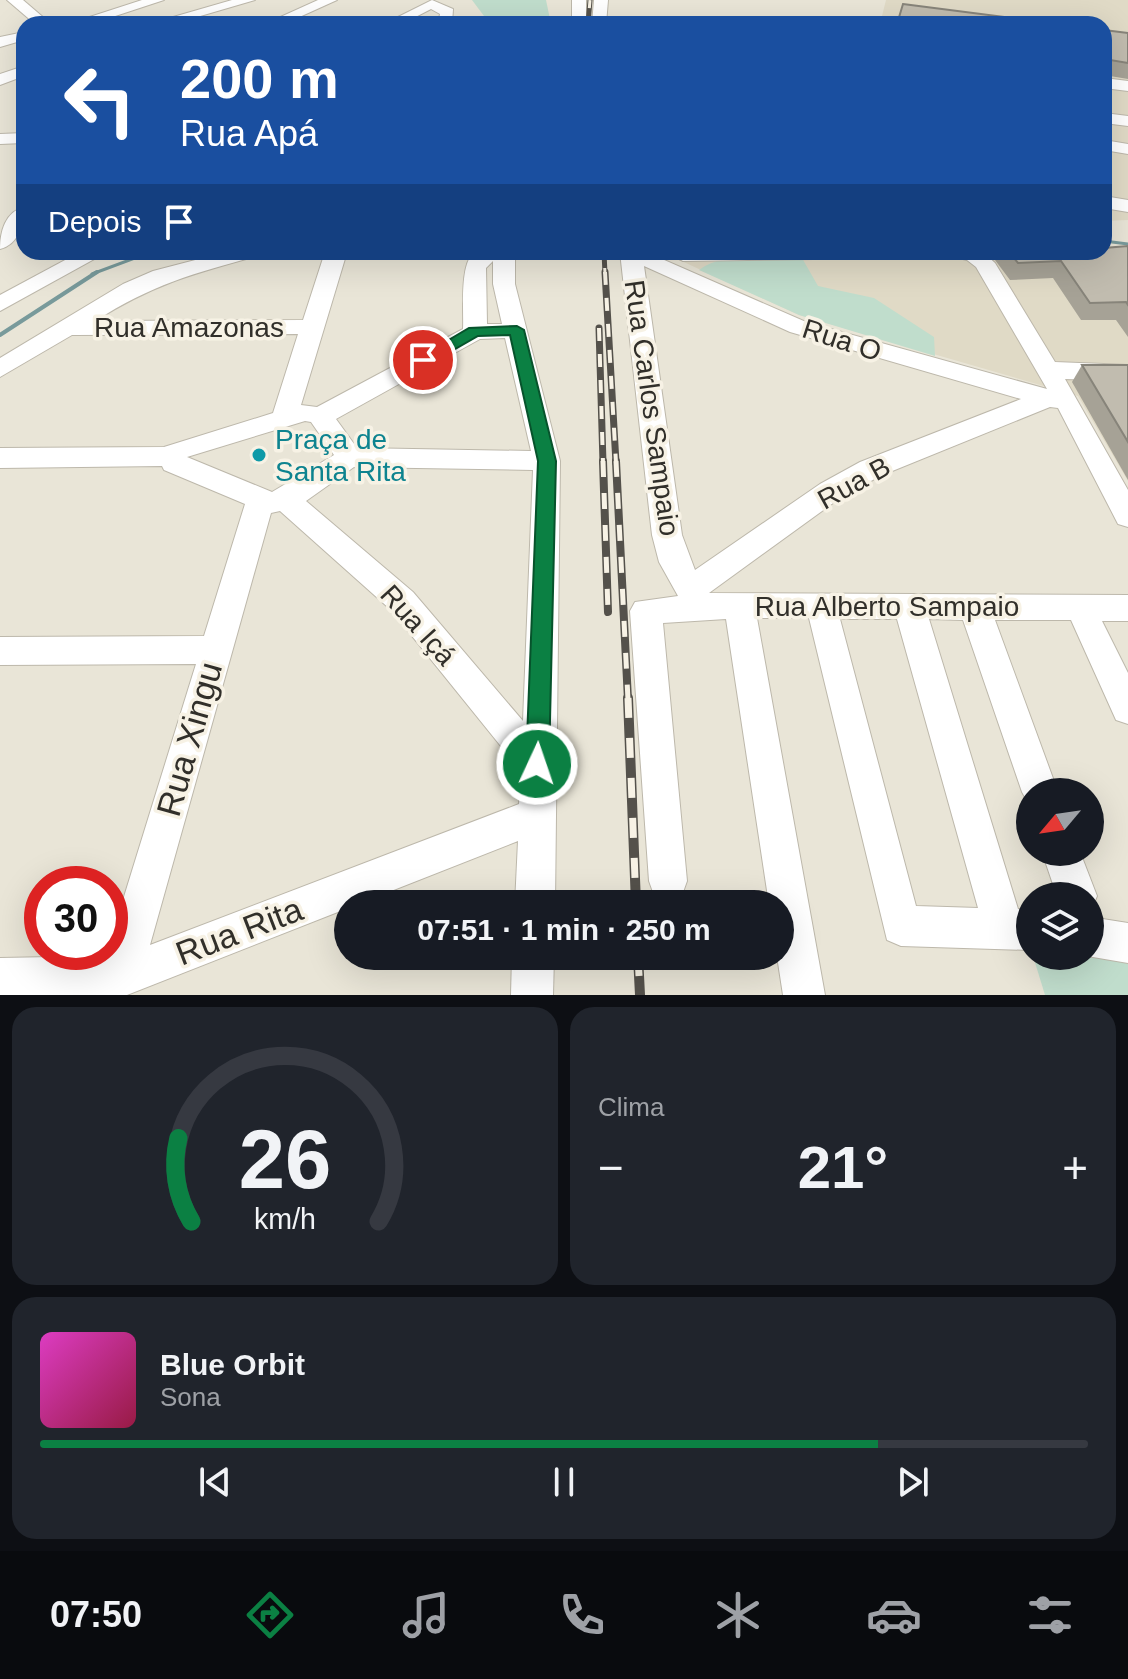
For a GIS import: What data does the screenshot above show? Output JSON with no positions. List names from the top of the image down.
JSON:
{
  "streets": {
    "street": [
      "Rua Amazonas",
      "Rua O",
      "Rua Carlos Sampaio",
      "Rua B",
      "Rua Alberto Sampaio",
      "Rua Içá",
      "Rua Xingu",
      "Rua Rita"
    ]
  },
  "crossings": [
    ["Rua O", "Rua B"],
    ["Rua Carlos Sampaio", "Rua B"],
    ["Rua Carlos Sampaio", "Rua Alberto Sampaio"],
    ["Rua B", "Rua Alberto Sampaio"],
    ["Rua Içá", "Rua Xingu"],
    ["Rua Xingu", "Rua Rita"]
  ],
  "places": ["Praça de Santa Rita"],
  "north": "bottom left",
  "page": {
    "turn": ["200 m", "Rua Apá"],
    "then": "Depois",
    "limit": "30",
    "trip": "07:51 · 1 min · 250 m",
    "tile": "Clima",
    "heat": ["−", "21°", "+"],
    "song": ["Blue Orbit", "Sona"],
    "tabs": "07:50",
    "gauge": ["26", "km/h"]
  }
}
